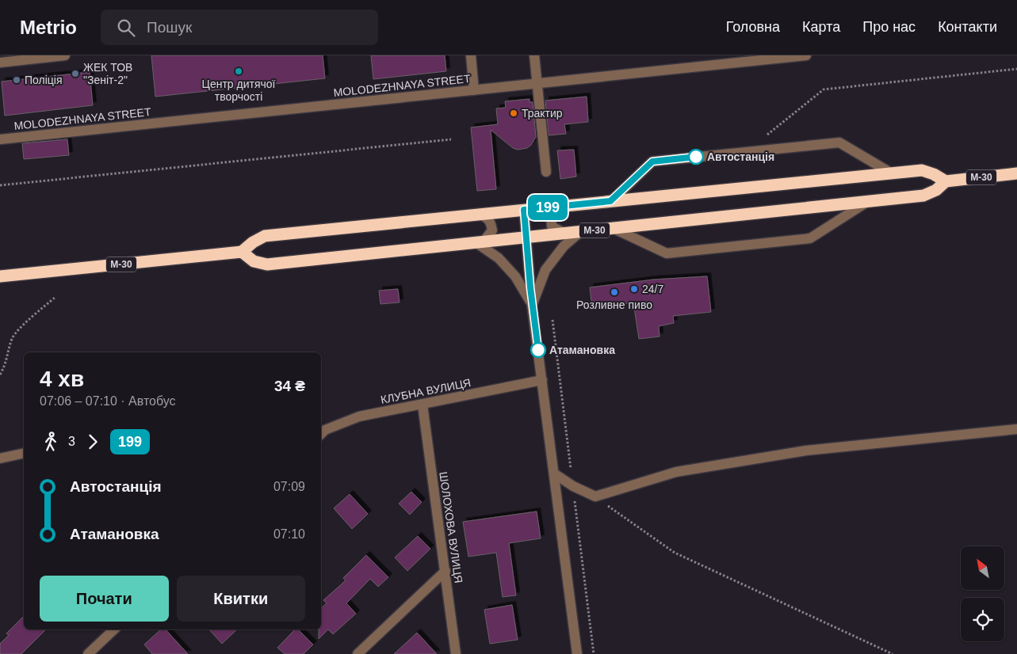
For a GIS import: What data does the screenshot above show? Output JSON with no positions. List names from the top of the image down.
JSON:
{
  "streets": {
    "highway": ["М-30"],
    "street": ["MOLODEZHNAYA STREET", "КЛУБНА ВУЛИЦЯ", "ШОЛОХОВА ВУЛИЦЯ"]
  },
  "crossings": [
    ["КЛУБНА ВУЛИЦЯ", "ШОЛОХОВА ВУЛИЦЯ"]
  ],
  "places": [
    "Центр дитячої творчості",
    "ЖЕК ТОВ \"Зеніт-2\"",
    "Поліція",
    "Трактир",
    "Автостанція",
    "24/7",
    "Розливне пиво",
    "Атамановка"
  ],
  "lines": ["bus line 199"],
  "north": "top left",
  "page": {
    "header": "Metrio",
    "search": "Пошук",
    "nav": [
      "Головна",
      "Карта",
      "Про нас",
      "Контакти"
    ],
    "on_map": "199",
    "heading": ["4 хв", "07:06 – 07:10 · Автобус", "34 ₴"],
    "legs": ["3", "199"],
    "list": [
      {
        "name": "Автостанція",
        "value": "07:09"
      },
      {
        "name": "Атамановка",
        "value": "07:10"
      }
    ],
    "buttons": ["Почати", "Квитки"]
  }
}
